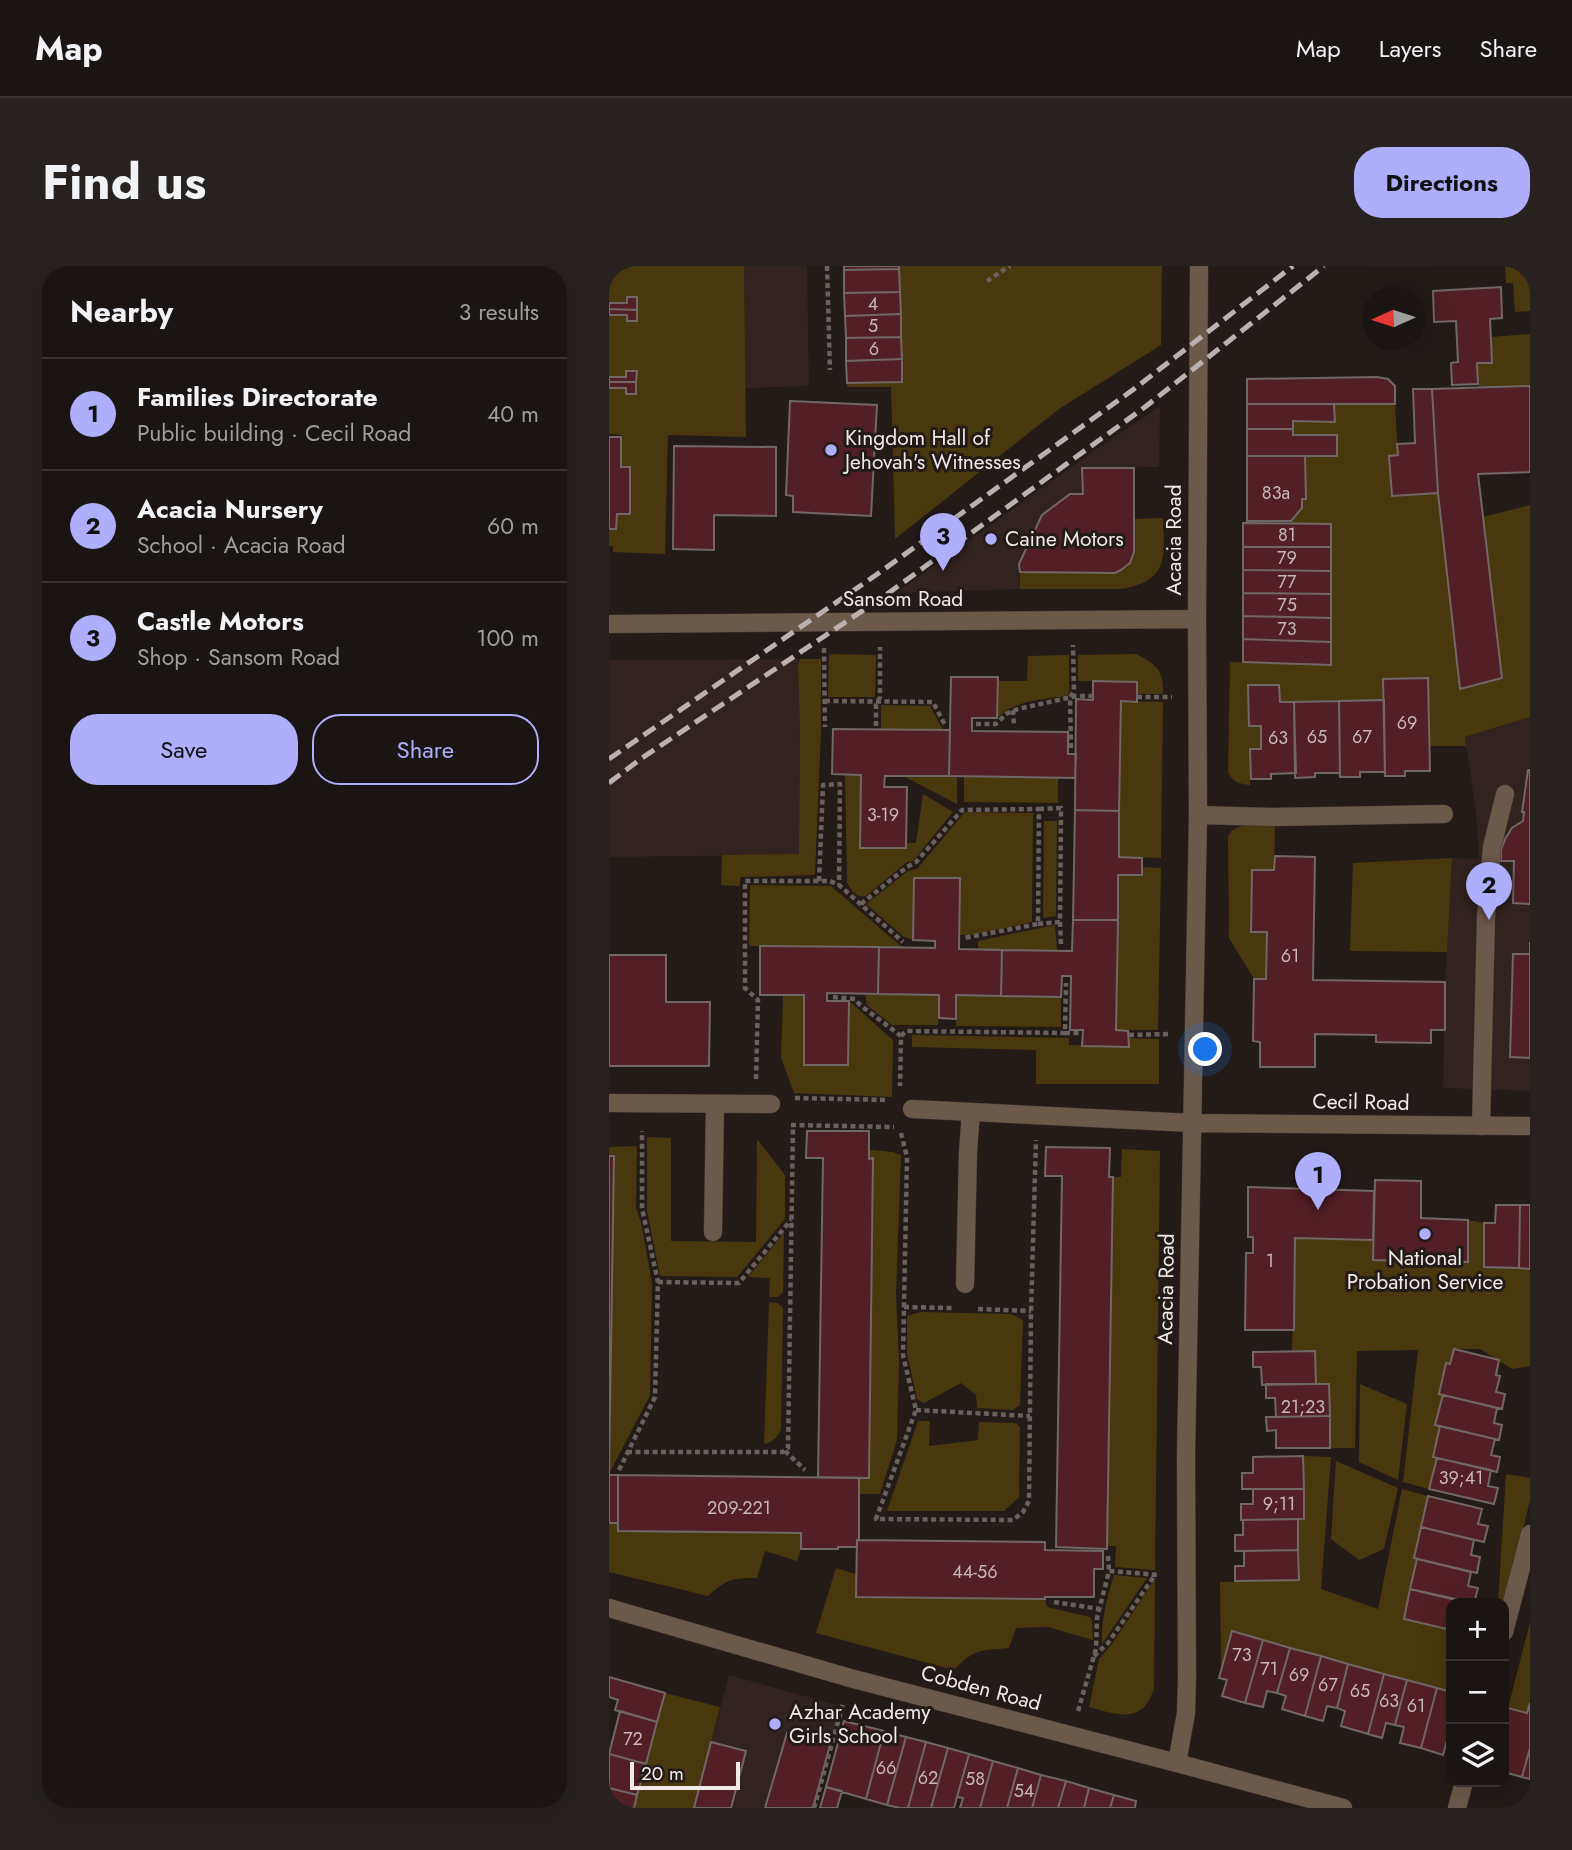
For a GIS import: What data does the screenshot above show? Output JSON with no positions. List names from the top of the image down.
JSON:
{
  "streets": {
    "street": [
      "Acacia Road",
      "Sansom Road",
      "Cecil Road",
      "Cobden Road"
    ]
  },
  "crossings": [
    ["Acacia Road", "Sansom Road"],
    ["Acacia Road", "Cecil Road"],
    ["Acacia Road", "Cobden Road"]
  ],
  "places": [
    "Kingdom Hall of Jehovah's Witnesses",
    "Caine Motors",
    "National Probation Service",
    "Azhar Academy Girls School"
  ],
  "house_numbers": [
    "4",
    "5",
    "6",
    "83a",
    "81",
    "79",
    "77",
    "75",
    "73",
    "69",
    "65",
    "67",
    "63",
    "3-19",
    "61",
    "1",
    "21;23",
    "39;41",
    "9;11",
    "209-221",
    "44-56",
    "73",
    "71",
    "69",
    "67",
    "65",
    "63",
    "61",
    "72",
    "66",
    "62",
    "58",
    "54"
  ],
  "scale_bar": "20 m",
  "north": "left",
  "page": {
    "header": "Map",
    "nav": ["Map", "Layers", "Share"],
    "title": "Find us",
    "buttons": [
      "Directions",
      ["Save", "Share"]
    ],
    "heading": ["Nearby", "3 results"],
    "list": [
      {
        "mark": "1",
        "name": "Families Directorate",
        "note": "Public building · Cecil Road",
        "value": "40 m"
      },
      {
        "mark": "2",
        "name": "Acacia Nursery",
        "note": "School · Acacia Road",
        "value": "60 m"
      },
      {
        "mark": "3",
        "name": "Castle Motors",
        "note": "Shop · Sansom Road",
        "value": "100 m"
      }
    ],
    "pins": ["3", "2", "1"],
    "map_buttons": ["+", "−"],
    "scale": "20 m"
  }
}
